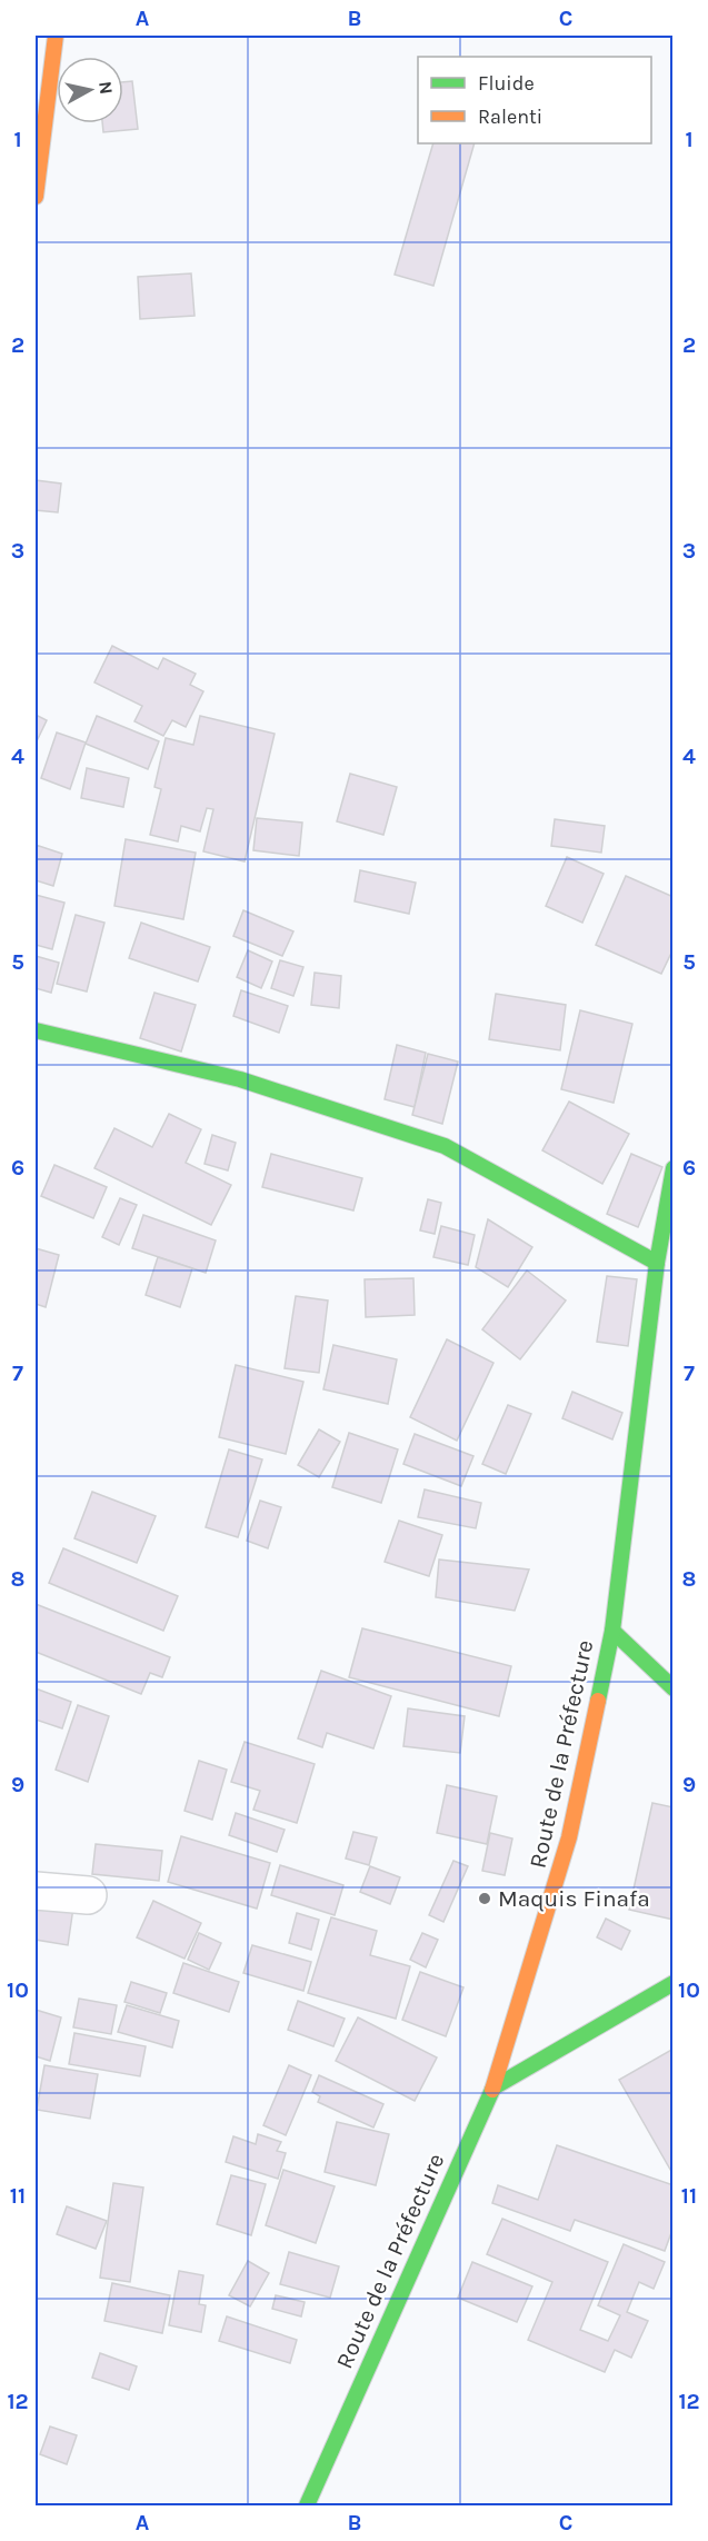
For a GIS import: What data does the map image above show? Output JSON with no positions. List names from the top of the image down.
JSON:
{
  "streets": {
    "street": ["Route de la Préfecture"]
  },
  "places": ["Maquis Finafa"],
  "legend": ["Fluide", "Ralenti"],
  "north": "right",
  "grid": {
    "columns": ["A", "B", "C"],
    "rows": [
      "1",
      "2",
      "3",
      "4",
      "5",
      "6",
      "7",
      "8",
      "9",
      "10",
      "11",
      "12"
    ]
  }
}
